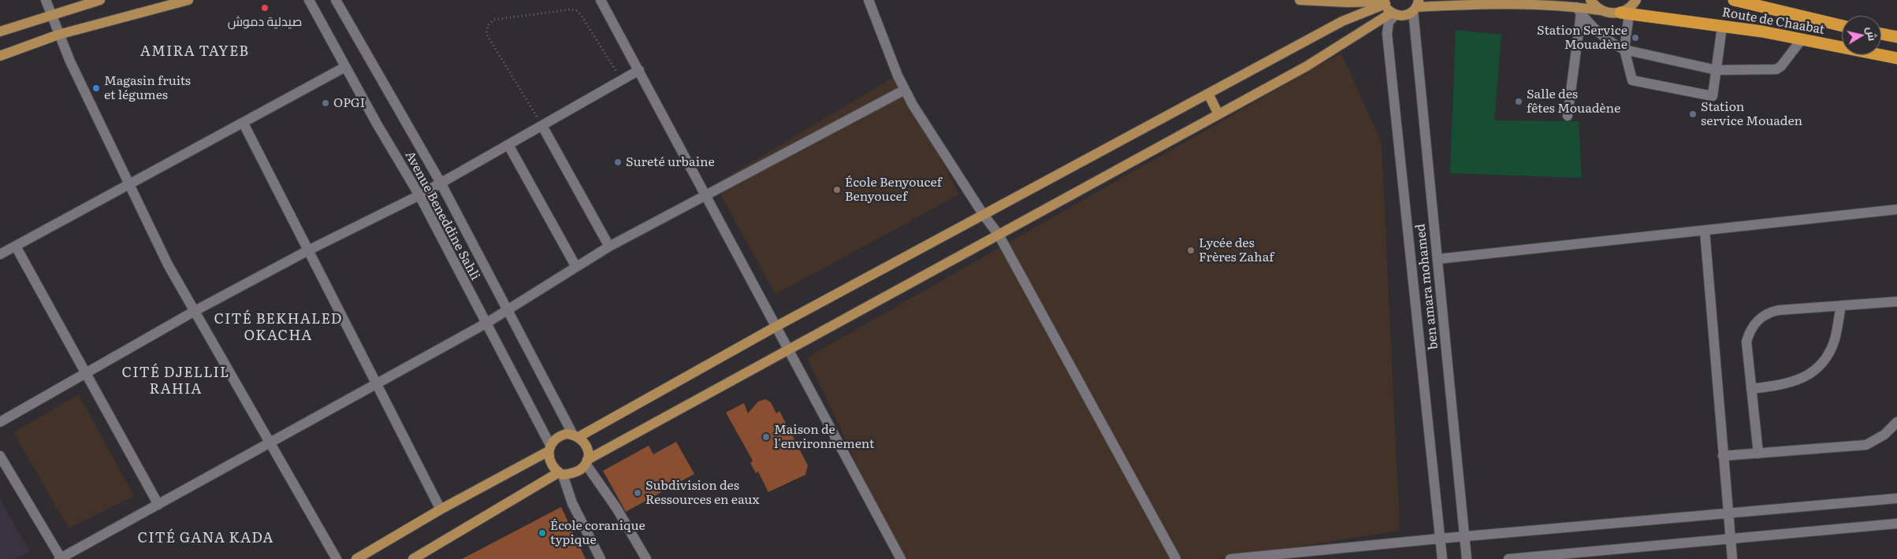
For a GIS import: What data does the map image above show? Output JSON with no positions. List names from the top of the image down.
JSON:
{
  "streets": {
    "highway": ["Route de Chaabat"],
    "street": ["Avenue Beneddine Sahli", "ben amara mohamed"]
  },
  "districts": [
    "AMIRA TAYEB",
    "CITÉ BEKHALED OKACHA",
    "CITÉ DJELLIL RAHIA",
    "CITÉ GANA KADA"
  ],
  "places": [
    "صيدلية دموش",
    "Station Service Mouadène",
    "Magasin fruits et légumes",
    "Salle des fêtes Mouadène",
    "OPGI",
    "Station service Mouaden",
    "Sureté urbaine",
    "École Benyoucef Benyoucef",
    "Lycée des Frères Zahaf",
    "Maison de l'environnement",
    "Subdivision des Ressources en eaux",
    "École coranique typique"
  ],
  "north": "right"
}
